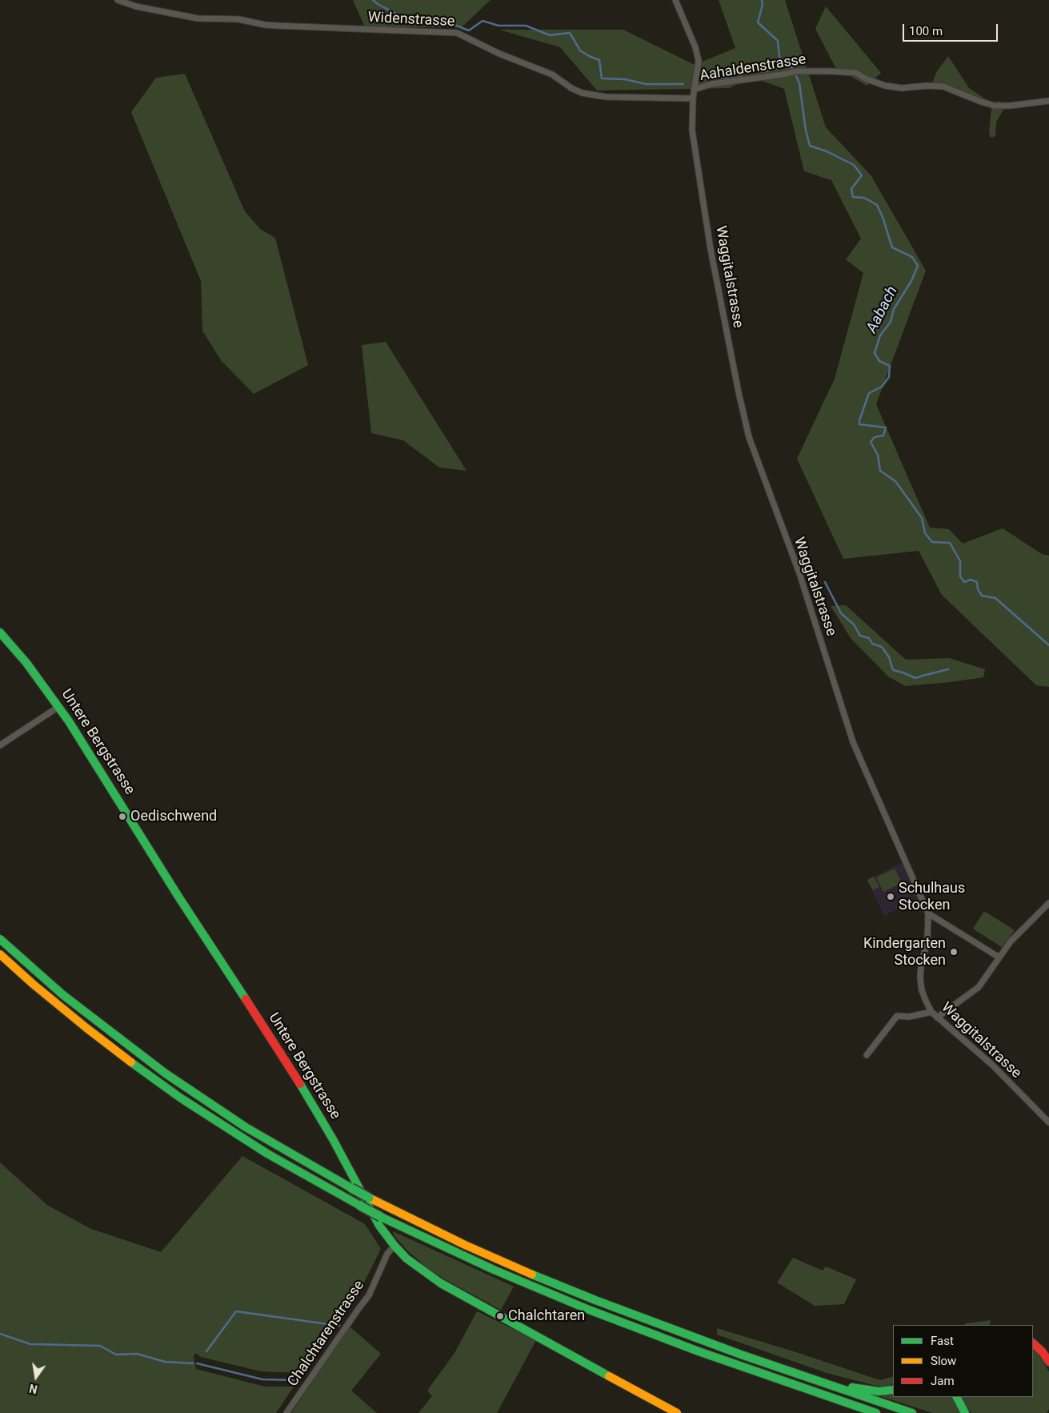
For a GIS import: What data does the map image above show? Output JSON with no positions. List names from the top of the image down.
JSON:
{
  "streets": {
    "main road": ["Untere Bergstrasse"],
    "street": [
      "Widenstrasse",
      "Aahaldenstrasse",
      "Waggitalstrasse",
      "Chalchtarenstrasse"
    ]
  },
  "crossings": [
    ["Widenstrasse", "Waggitalstrasse"],
    ["Aahaldenstrasse", "Waggitalstrasse"],
    ["Untere Bergstrasse", "Chalchtarenstrasse"]
  ],
  "water": ["Aabach"],
  "places": [
    "Oedischwend",
    "Schulhaus Stocken",
    "Kindergarten Stocken",
    "Chalchtaren"
  ],
  "legend": ["Fast", "Slow", "Jam"],
  "scale_bar": "100 m",
  "north": "bottom"
}
